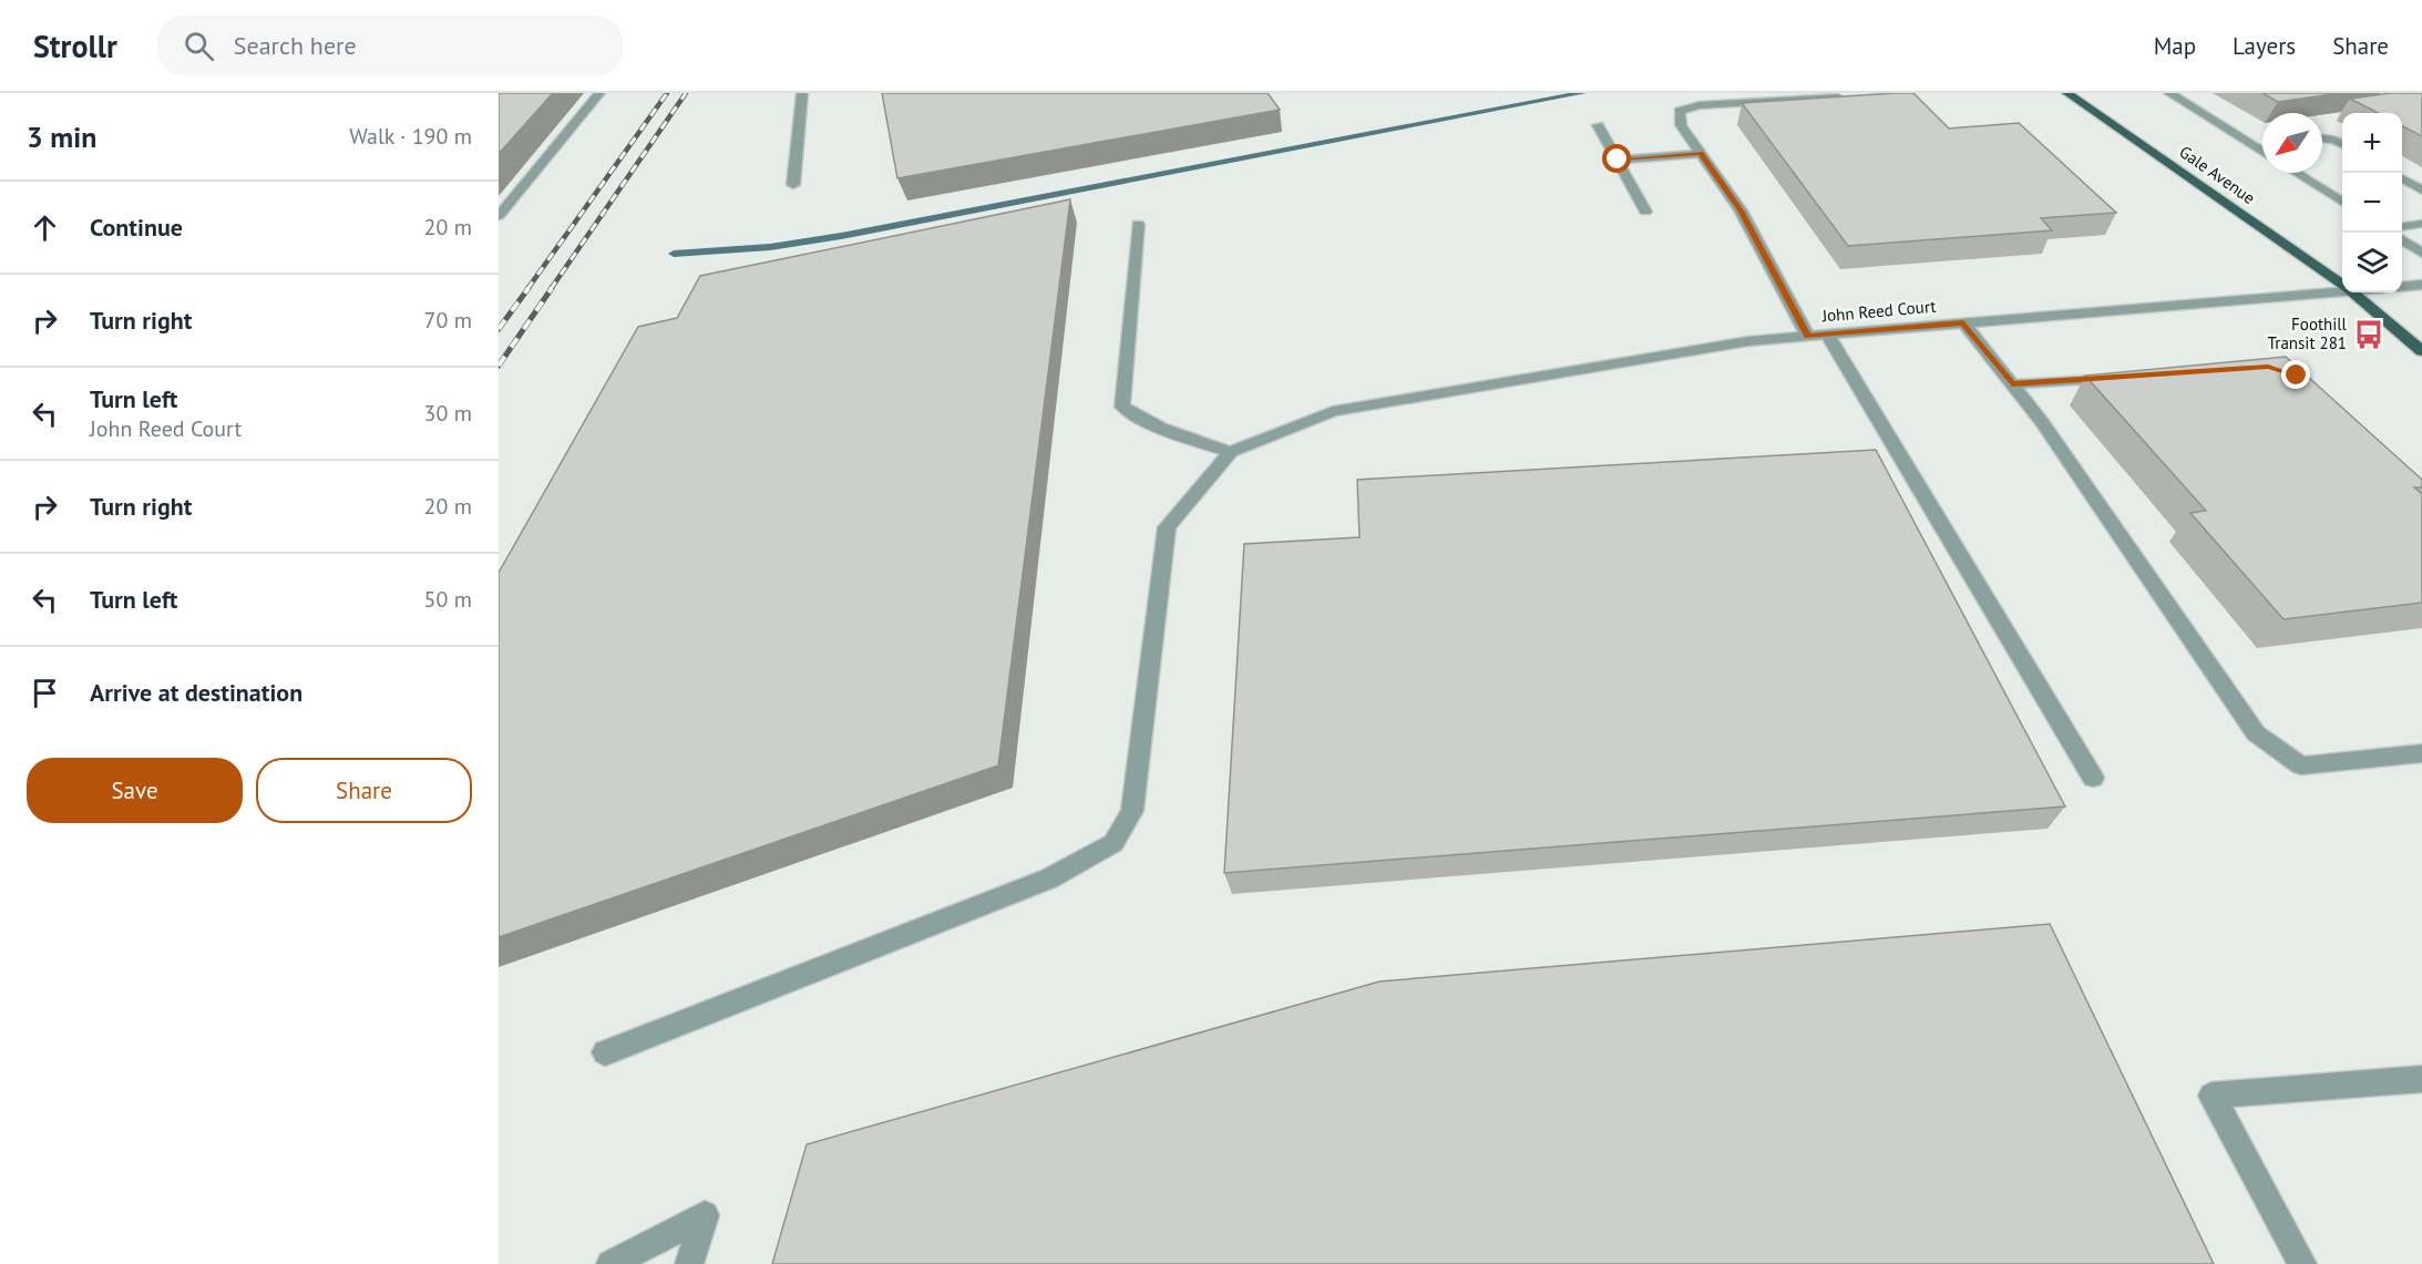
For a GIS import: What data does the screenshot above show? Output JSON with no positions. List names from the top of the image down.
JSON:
{
  "streets": {
    "main road": ["Gale Avenue"],
    "street": ["John Reed Court"]
  },
  "places": {
    "bus stop": ["Foothill Transit 281"]
  },
  "north": "bottom left",
  "page": {
    "header": "Strollr",
    "search": "Search here",
    "nav": ["Map", "Layers", "Share"],
    "heading": ["3 min", "Walk · 190 m"],
    "map_buttons": ["+", "−"],
    "list": [
      ["Continue", "20 m"],
      ["Turn right", "70 m"],
      ["Turn left", "John Reed Court", "30 m"],
      ["Turn right", "20 m"],
      ["Turn left", "50 m"],
      "Arrive at destination"
    ],
    "buttons": ["Save", "Share"]
  }
}
